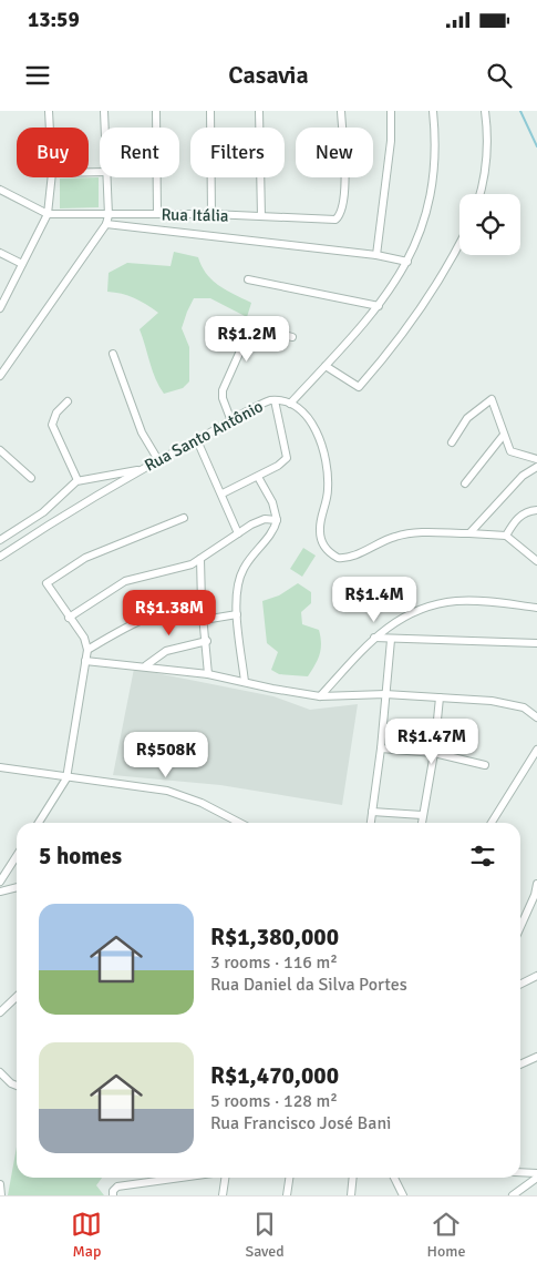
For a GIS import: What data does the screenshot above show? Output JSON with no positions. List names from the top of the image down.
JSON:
{
  "streets": {
    "street": ["Rua Itália", "Rua Santo Antônio"]
  },
  "page": {
    "status": "13:59",
    "header": "Casavia",
    "chip": [
      "Buy",
      "Rent",
      "Filters",
      "New"
    ],
    "price": [
      "R$1.2M",
      "R$1.4M",
      "R$1.38M",
      "R$1.47M",
      "R$508K"
    ],
    "heading": "5 homes",
    "list": [
      {
        "name": "R$1,380,000",
        "note": "3 rooms · 116 m² · Rua Daniel da Silva Portes"
      },
      {
        "name": "R$1,470,000",
        "note": "5 rooms · 128 m² · Rua Francisco José Bani"
      }
    ],
    "tabs": ["Map", "Saved", "Home"]
  }
}
